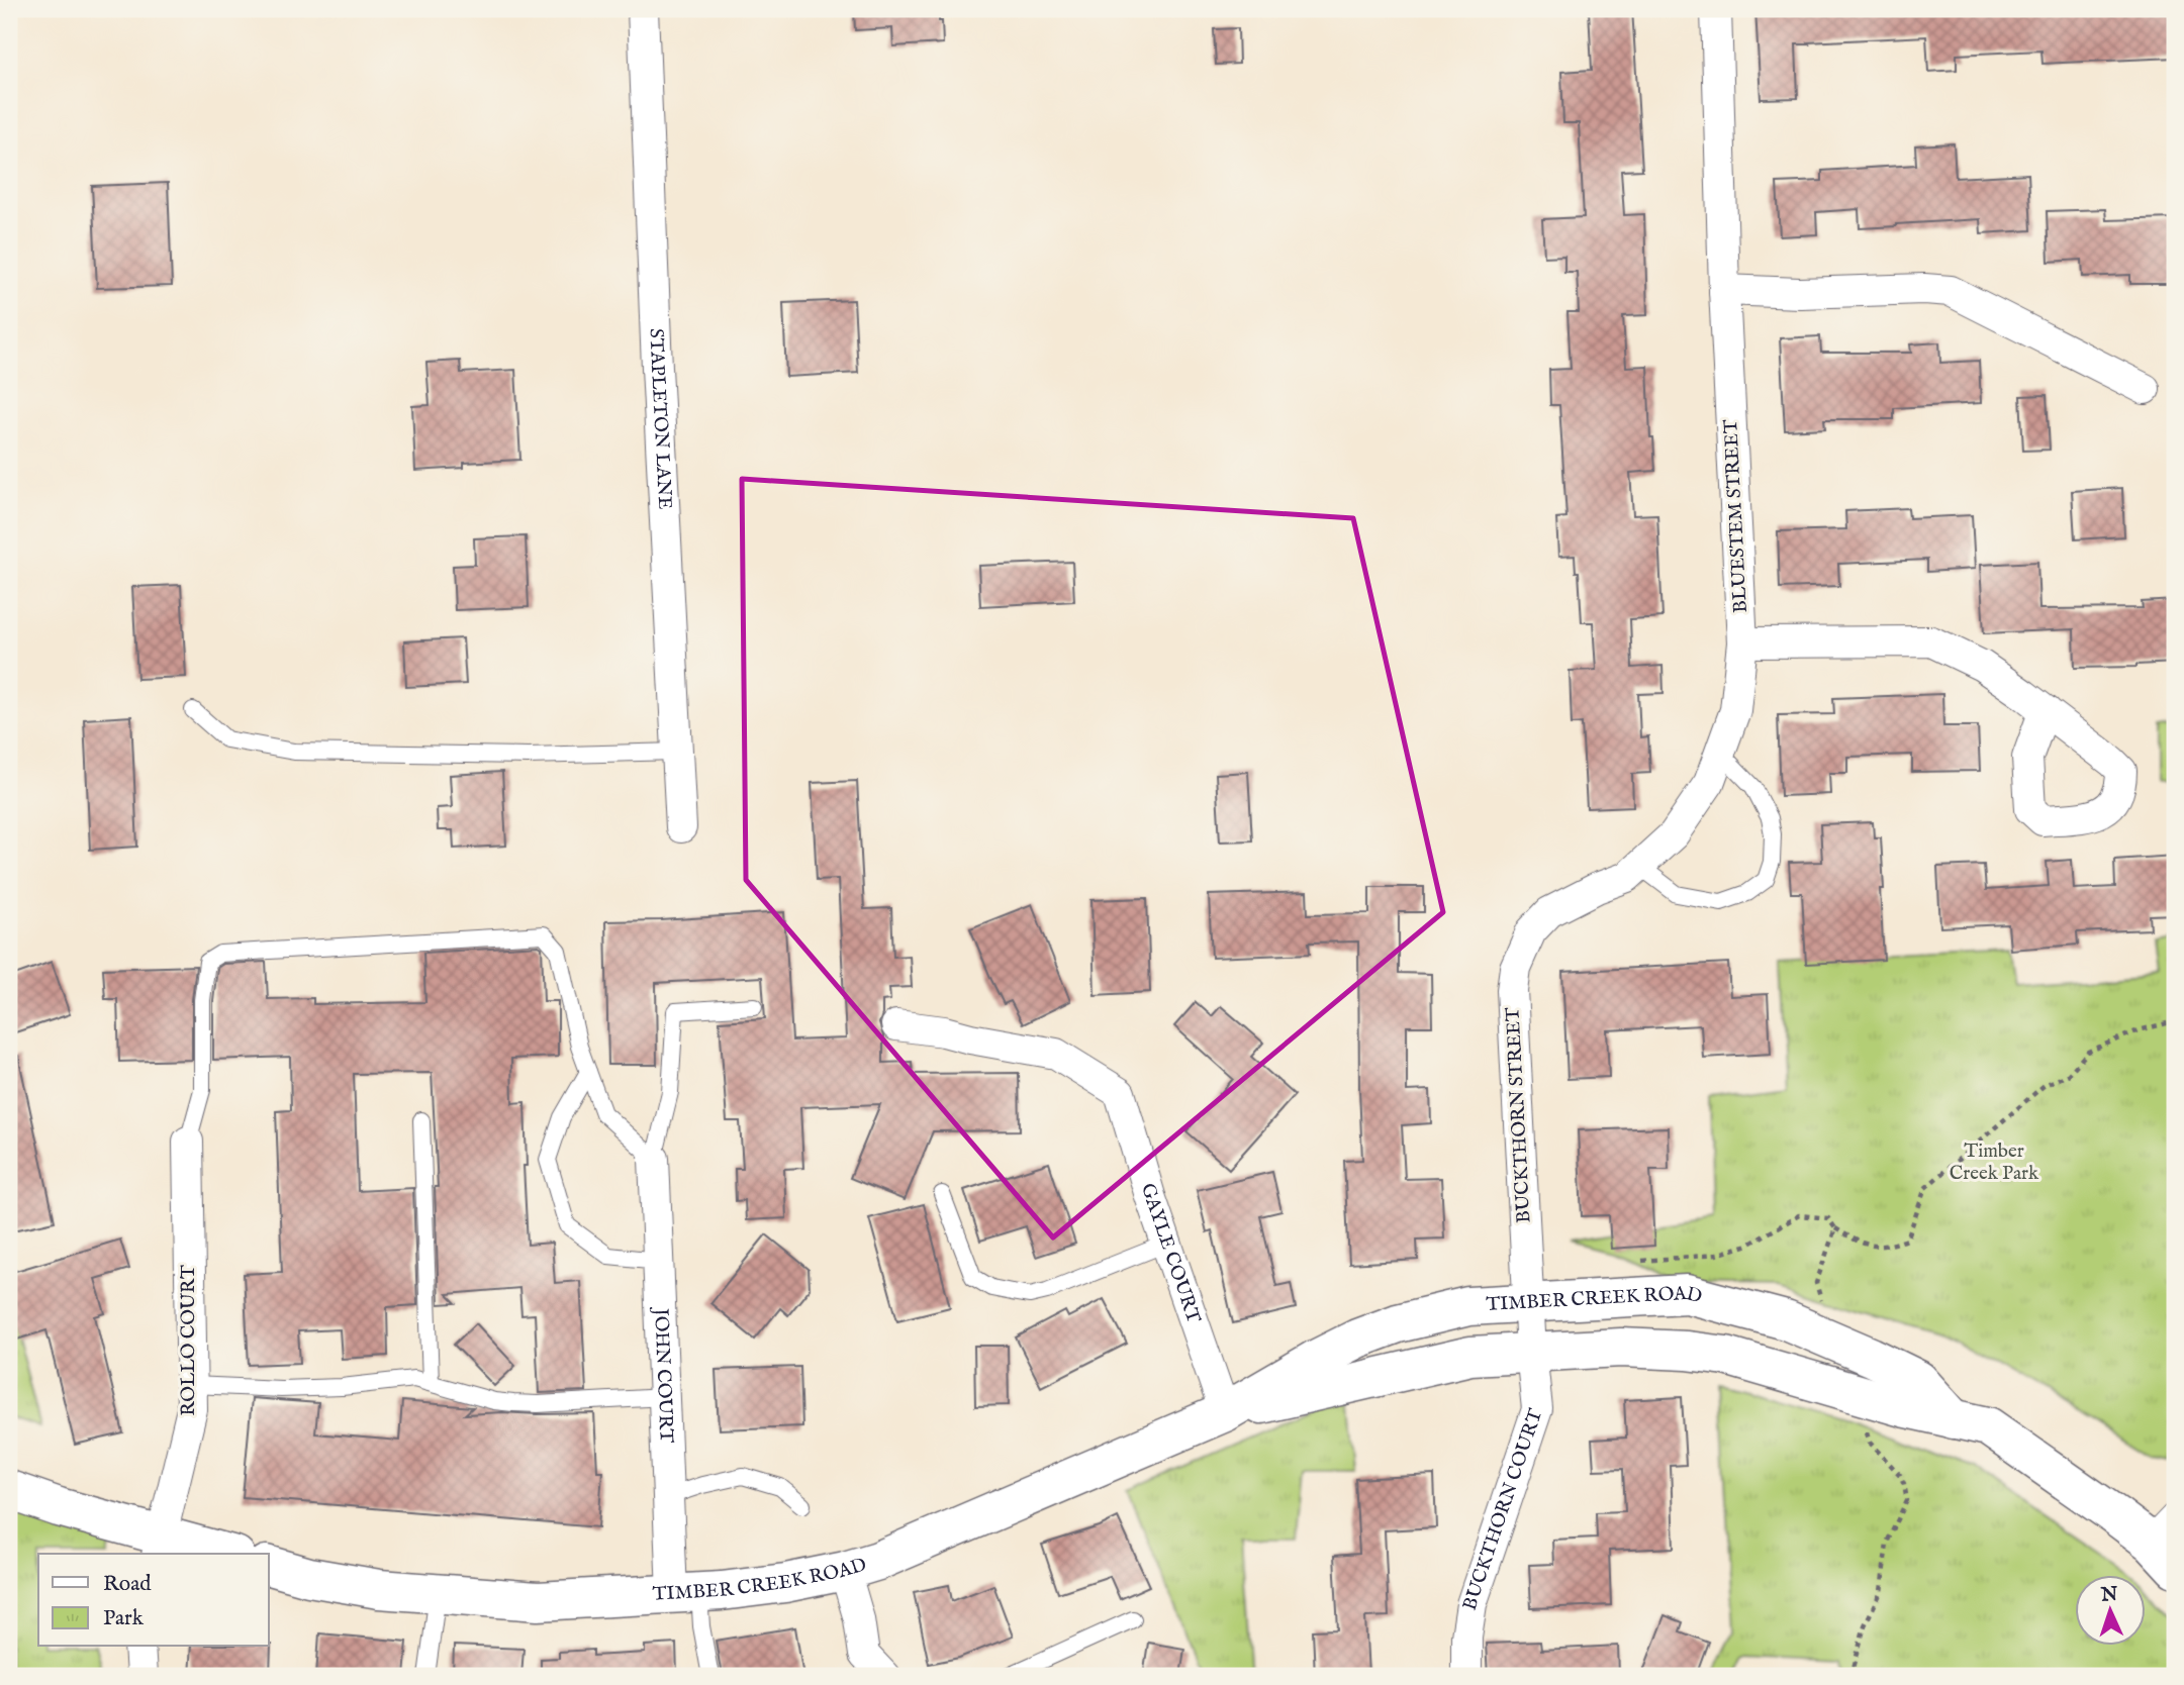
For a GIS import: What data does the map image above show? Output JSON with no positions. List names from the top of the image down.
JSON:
{
  "streets": {
    "street": [
      "STAPLETON LANE",
      "BLUESTEM STREET",
      "BUCKTHORN STREET",
      "GAYLE COURT",
      "TIMBER CREEK ROAD",
      "ROLLO COURT",
      "JOHN COURT",
      "BUCKTHORN COURT"
    ]
  },
  "crossings": [
    ["BLUESTEM STREET", "BUCKTHORN STREET"],
    ["BUCKTHORN STREET", "TIMBER CREEK ROAD"],
    ["BUCKTHORN STREET", "BUCKTHORN COURT"],
    ["GAYLE COURT", "TIMBER CREEK ROAD"],
    ["TIMBER CREEK ROAD", "JOHN COURT"],
    ["TIMBER CREEK ROAD", "BUCKTHORN COURT"]
  ],
  "parks": ["Timber Creek Park"],
  "legend": ["Road", "Park"],
  "north": "top"
}
